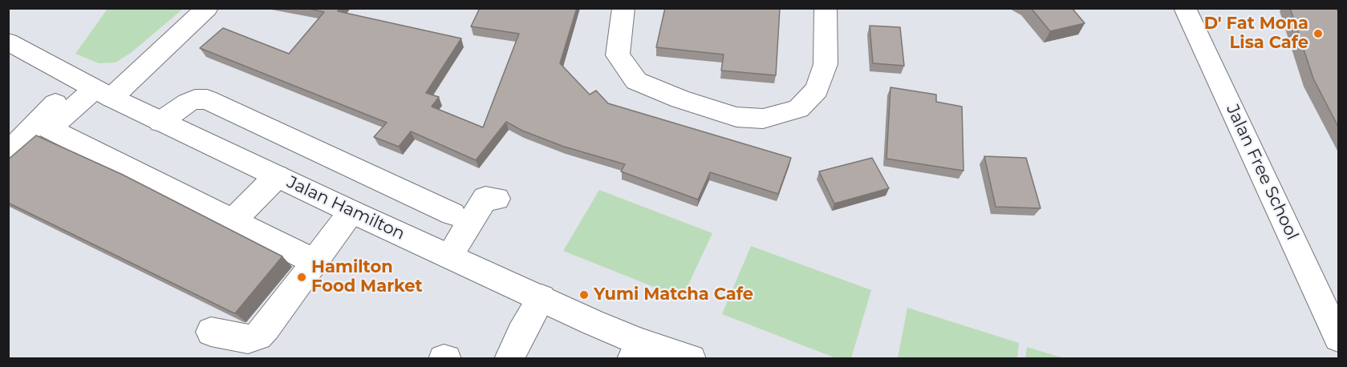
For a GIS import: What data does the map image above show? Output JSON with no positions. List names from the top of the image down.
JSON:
{
  "streets": {
    "street": ["Jalan Free School", "Jalan Hamilton"]
  },
  "places": ["D' Fat Mona Lisa Cafe", "Hamilton Food Market", "Yumi Matcha Cafe"]
}
